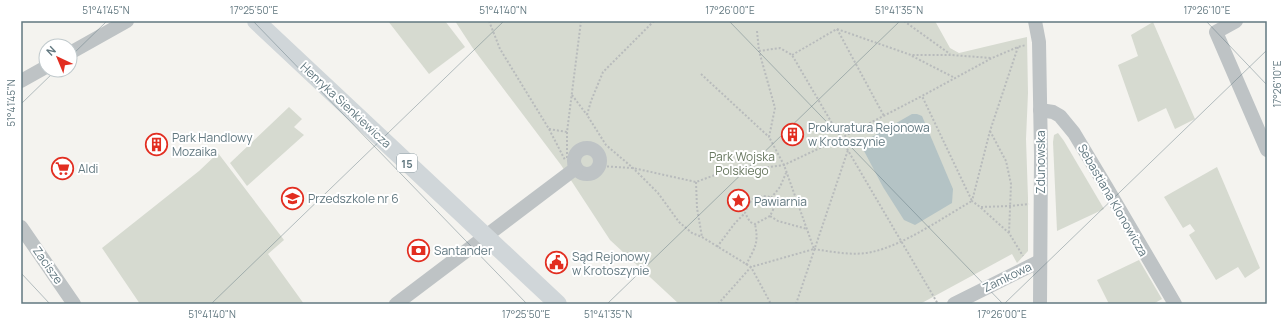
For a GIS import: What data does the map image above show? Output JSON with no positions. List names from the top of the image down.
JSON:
{
  "streets": {
    "main road": ["Henryka Sienkiewicza", "15"],
    "street": [
      "Zdunowska",
      "Sebastiana Klonowicza",
      "Zacisze",
      "Zamkowa"
    ]
  },
  "crossings": [
    ["Zdunowska", "Sebastiana Klonowicza"],
    ["Zdunowska", "Zamkowa"]
  ],
  "parks": ["Park Wojska Polskiego"],
  "places": {
    "building": ["Prokuratura Rejonowa w Krotoszynie", "Park Handlowy Mozaika"],
    "supermarket": ["Aldi"],
    "school or university": ["Przedszkole nr 6"],
    "place": ["Pawiarnia"],
    "bank": ["Santander"],
    "public building": ["Sąd Rejonowy w Krotoszynie"]
  },
  "north": "top left",
  "coordinates": [
    "51°41'45\"N",
    "17°25'50\"E",
    "51°41'40\"N",
    "17°26'00\"E",
    "51°41'35\"N",
    "17°26'10\"E"
  ]
}
